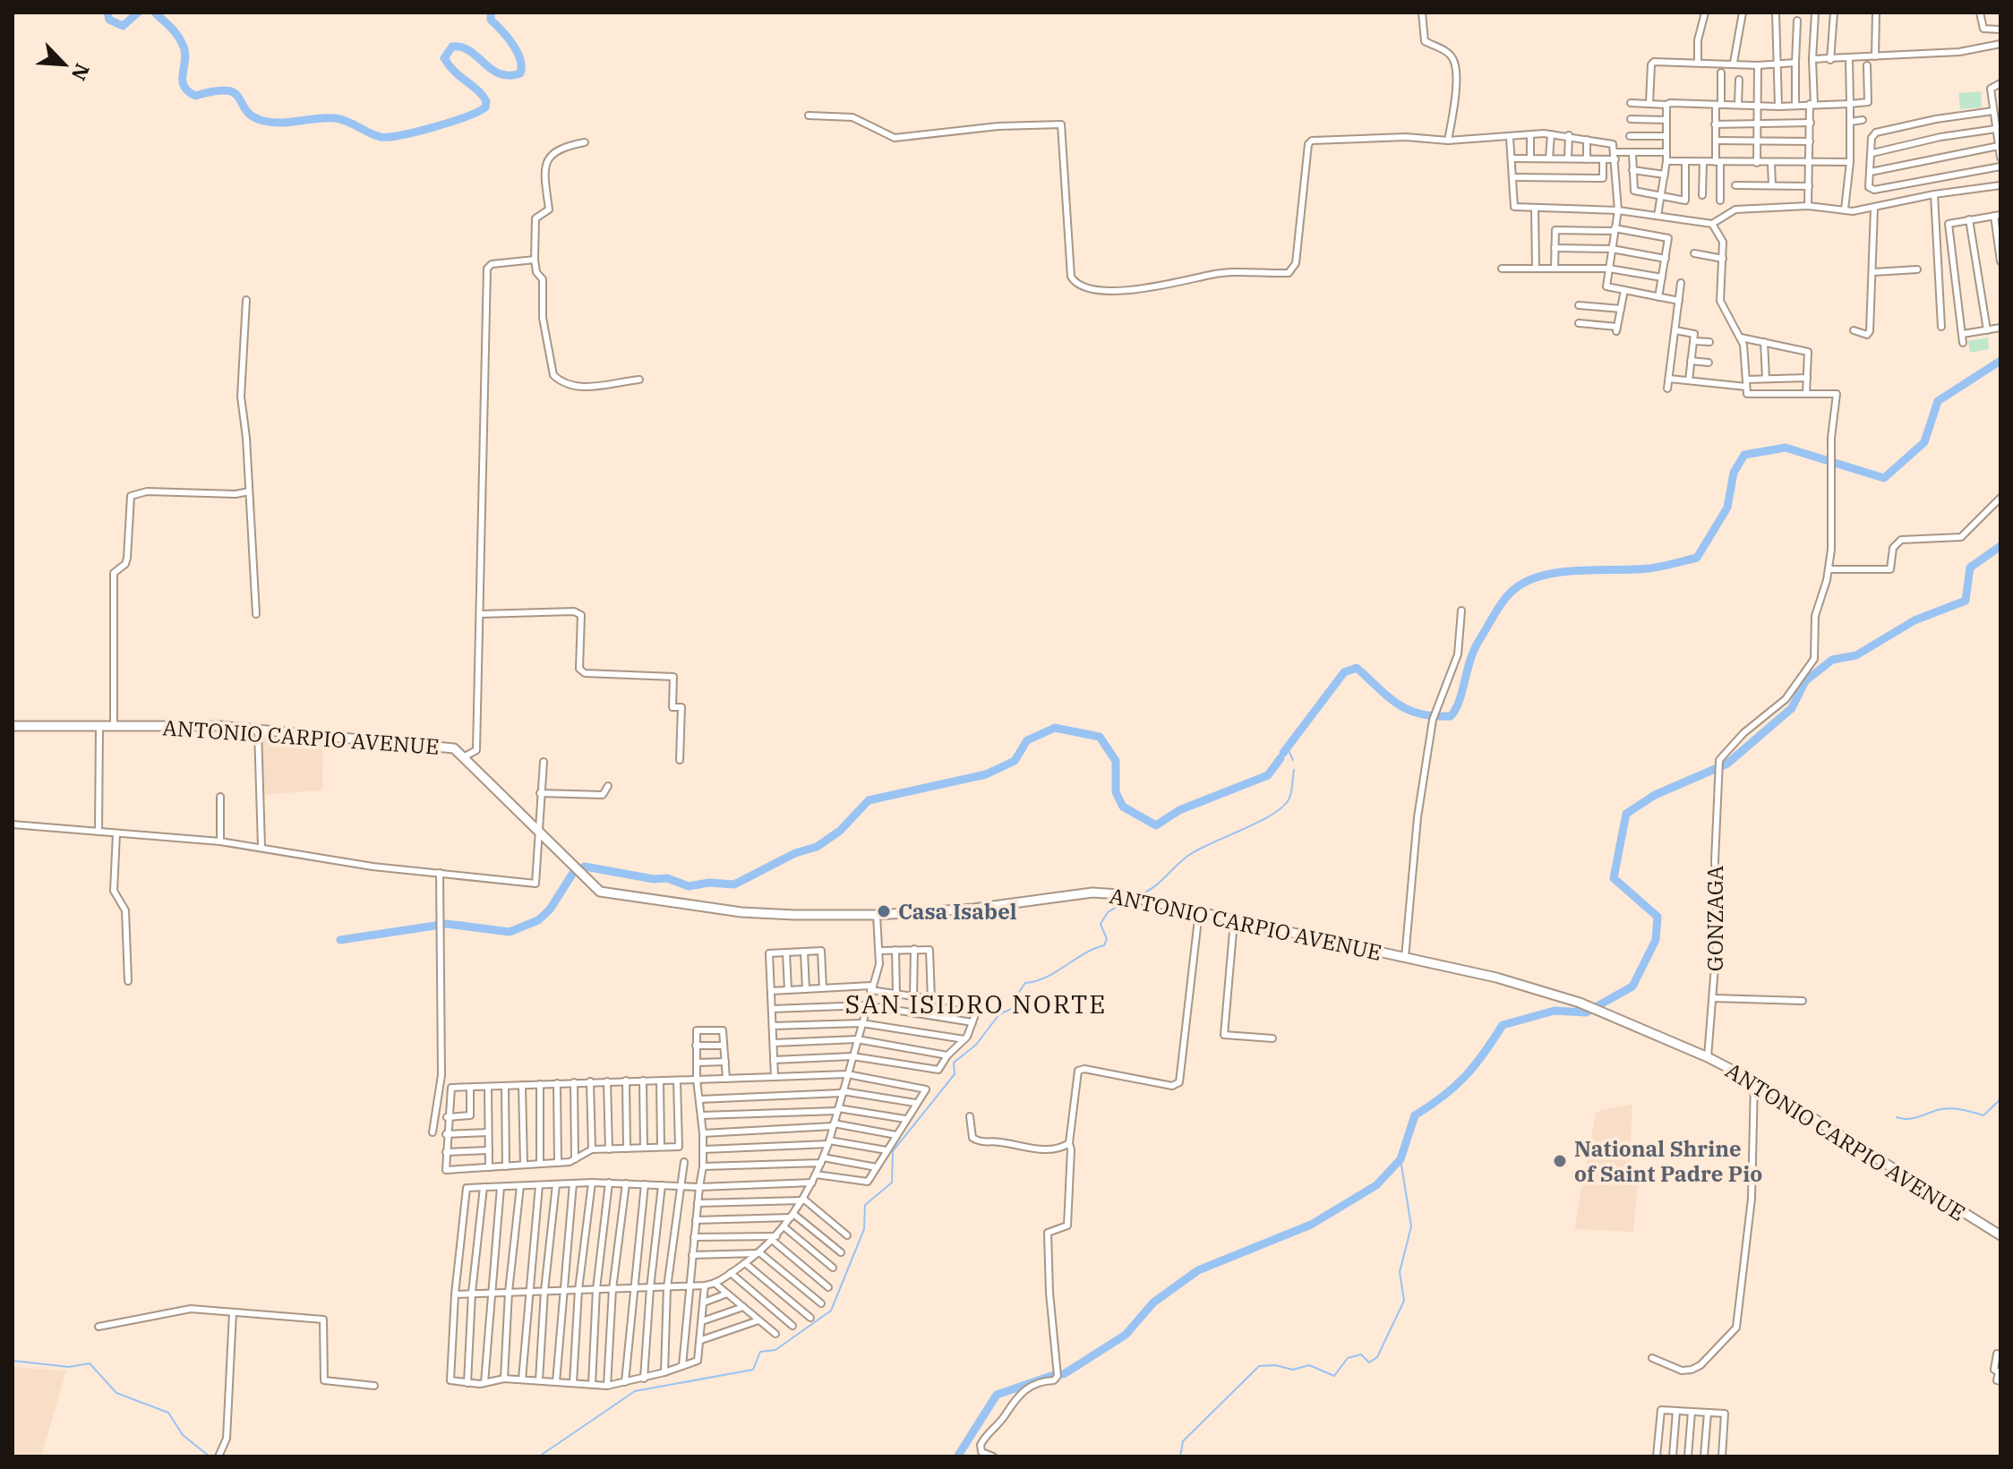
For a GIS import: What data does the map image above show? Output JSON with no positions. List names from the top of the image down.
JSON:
{
  "streets": {
    "street": ["ANTONIO CARPIO AVENUE", "GONZAGA"]
  },
  "crossings": [
    ["ANTONIO CARPIO AVENUE", "GONZAGA"]
  ],
  "districts": ["SAN ISIDRO NORTE"],
  "places": ["Casa Isabel", "National Shrine of Saint Padre Pio"],
  "north": "bottom right"
}
